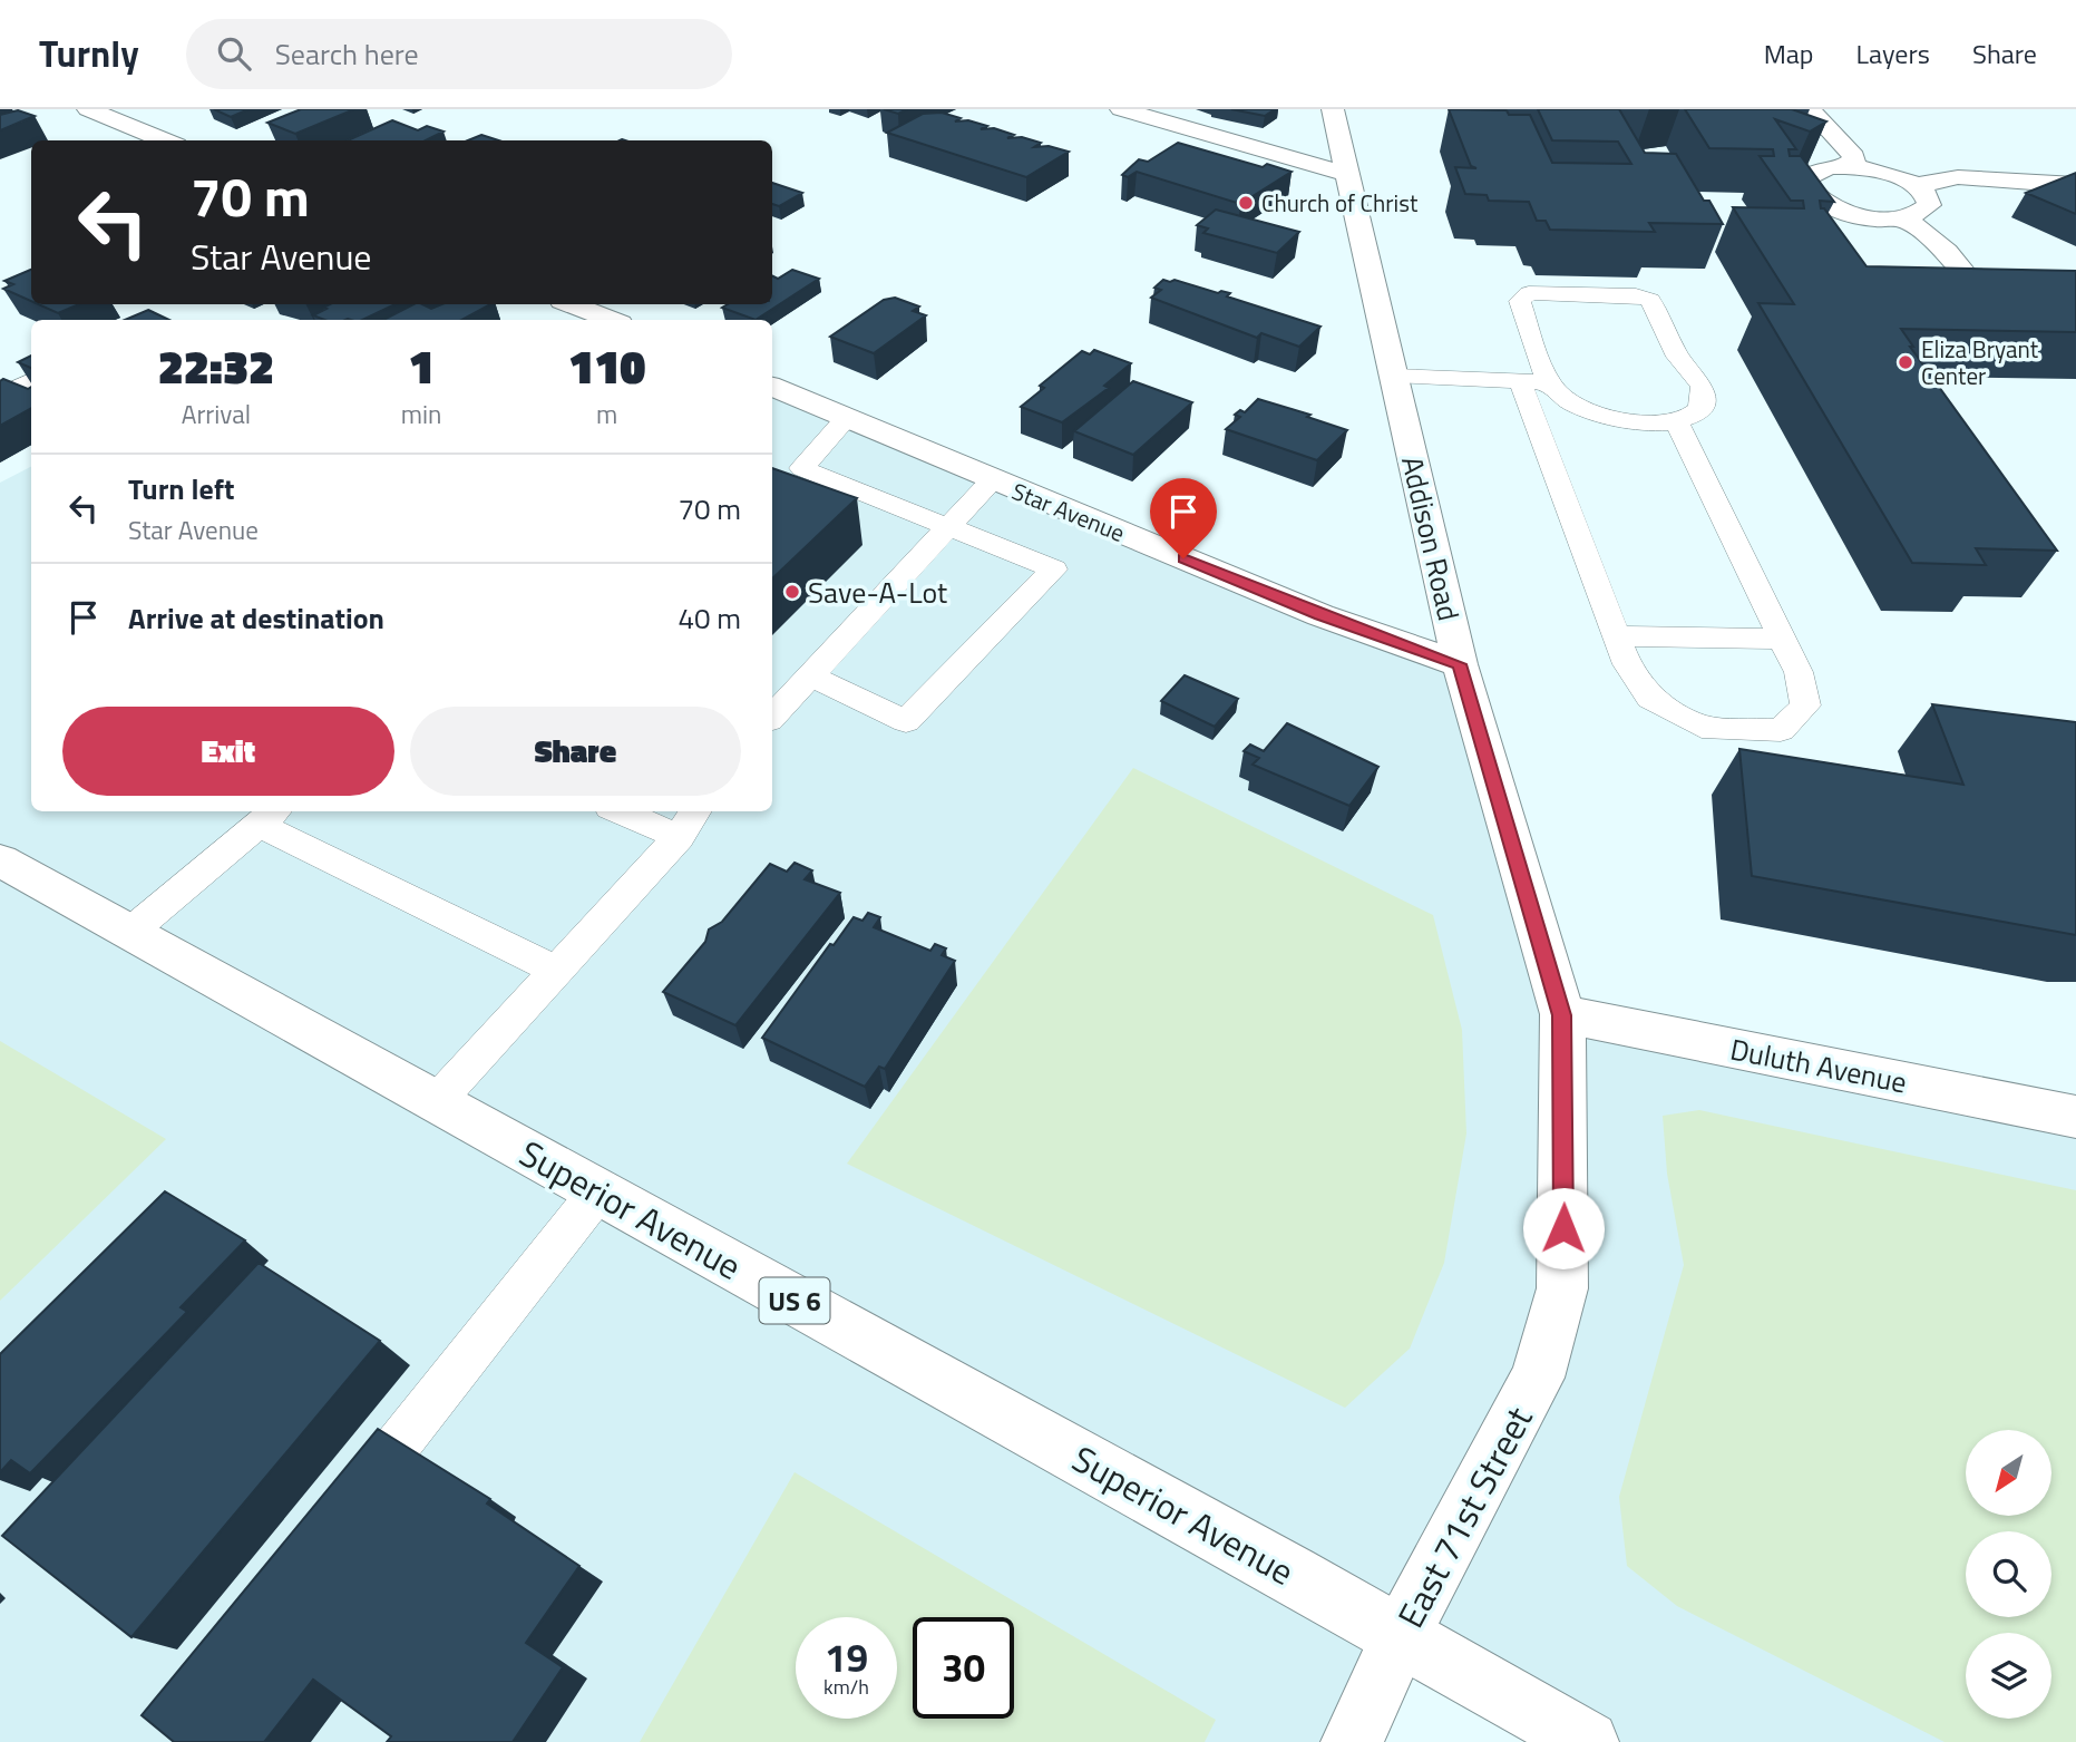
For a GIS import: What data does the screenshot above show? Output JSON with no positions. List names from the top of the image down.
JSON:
{
  "streets": {
    "street": [
      "Star Avenue",
      "Addison Road",
      "Duluth Avenue",
      "Superior Avenue",
      "US 6",
      "East 71st Street"
    ]
  },
  "crossings": [
    ["Star Avenue", "Addison Road"],
    ["Addison Road", "Duluth Avenue"],
    ["Addison Road", "East 71st Street"],
    ["Superior Avenue", "East 71st Street"]
  ],
  "places": ["Church of Christ", "Eliza Bryant Center", "Save-A-Lot"],
  "north": "bottom left",
  "page": {
    "header": "Turnly",
    "search": "Search here",
    "nav": ["Map", "Layers", "Share"],
    "turn": ["70 m", "Star Avenue"],
    "eta": [
      "22:32",
      "Arrival",
      "1",
      "min",
      "110",
      "m"
    ],
    "list": [
      {
        "name": "Turn left",
        "note": "Star Avenue",
        "value": "70 m"
      },
      {
        "name": "Arrive at destination",
        "value": "40 m"
      }
    ],
    "buttons": ["Exit", "Share"],
    "speed": "19 km/h",
    "limit": "30"
  }
}
